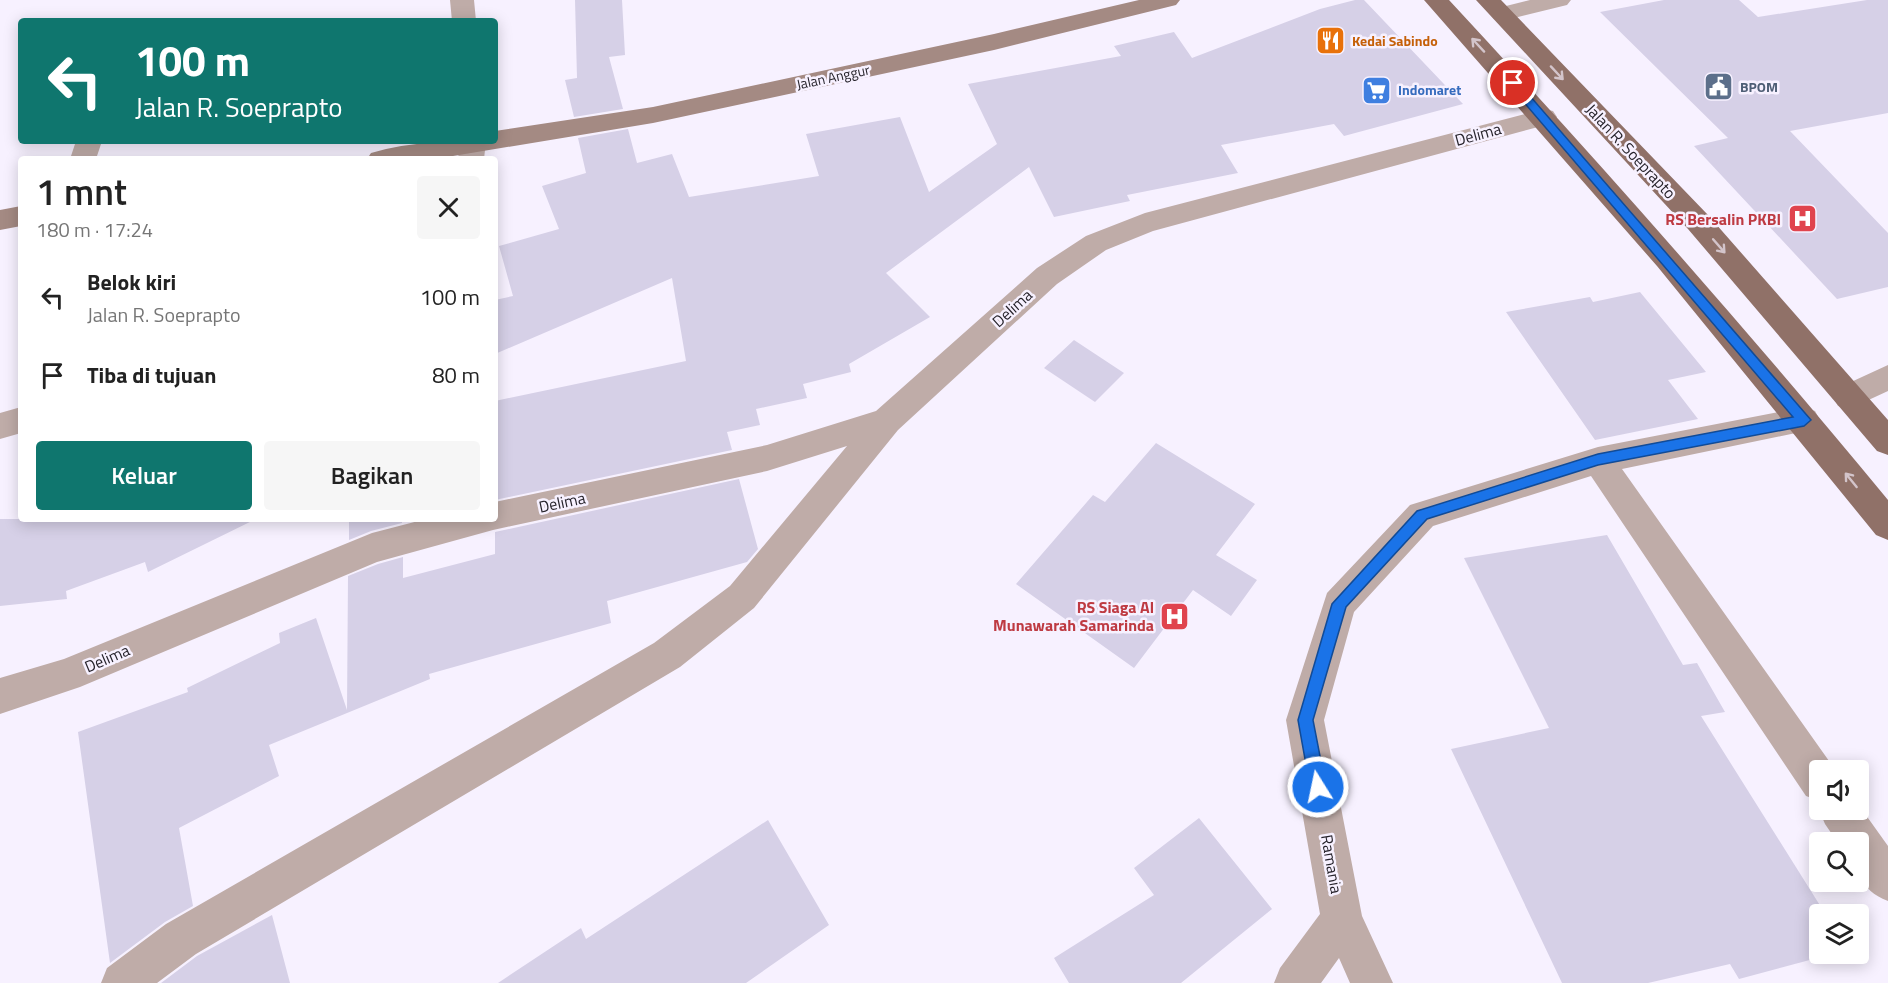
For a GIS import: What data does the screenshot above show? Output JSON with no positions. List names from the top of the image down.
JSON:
{
  "streets": {
    "main road": ["Jalan R. Soeprapto"],
    "street": ["Jalan Anggur", "Delima", "Ramania"]
  },
  "places": {
    "restaurant": ["Kedai Sabindo"],
    "public building": ["BPOM"],
    "supermarket": ["Indomaret"],
    "hospital": ["RS Bersalin PKBI", "RS Siaga Al Munawarah Samarinda"]
  },
  "page": {
    "turn": ["100 m", "Jalan R. Soeprapto"],
    "heading": ["1 mnt", "180 m · 17:24"],
    "list": [
      {
        "name": "Belok kiri",
        "note": "Jalan R. Soeprapto",
        "value": "100 m"
      },
      {
        "name": "Tiba di tujuan",
        "value": "80 m"
      }
    ],
    "buttons": ["Keluar", "Bagikan"]
  }
}
